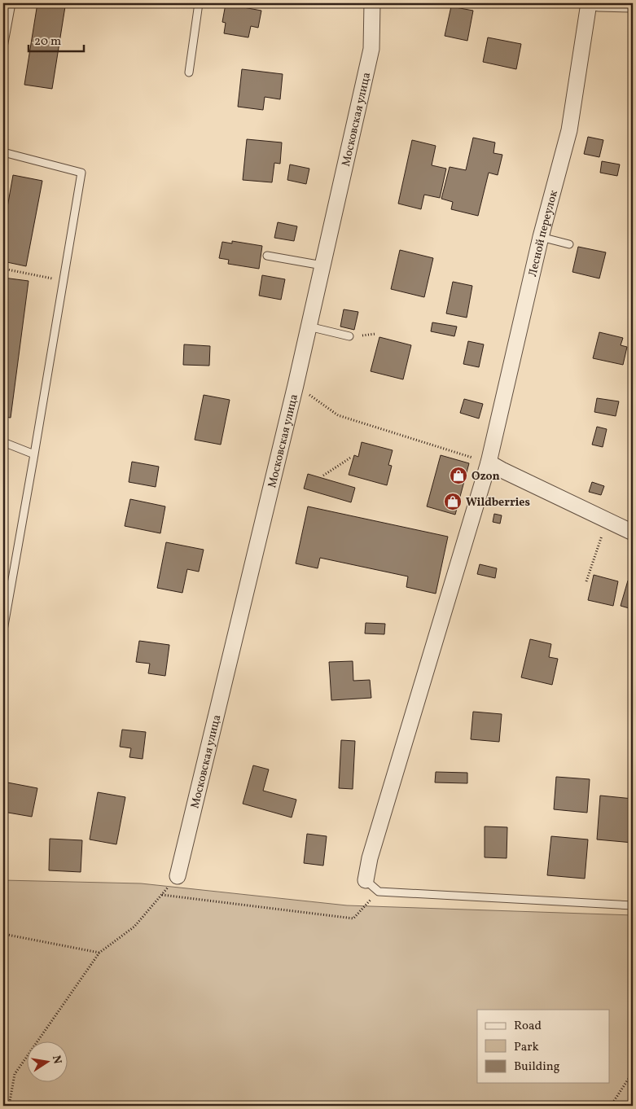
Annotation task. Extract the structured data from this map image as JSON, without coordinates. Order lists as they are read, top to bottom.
{
  "streets": {
    "street": ["Московская улица", "Лесной переулок"]
  },
  "places": {
    "shop": ["Ozon", "Wildberries"]
  },
  "legend": ["Road", "Park", "Building"],
  "scale_bar": "20 m",
  "north": "right"
}
